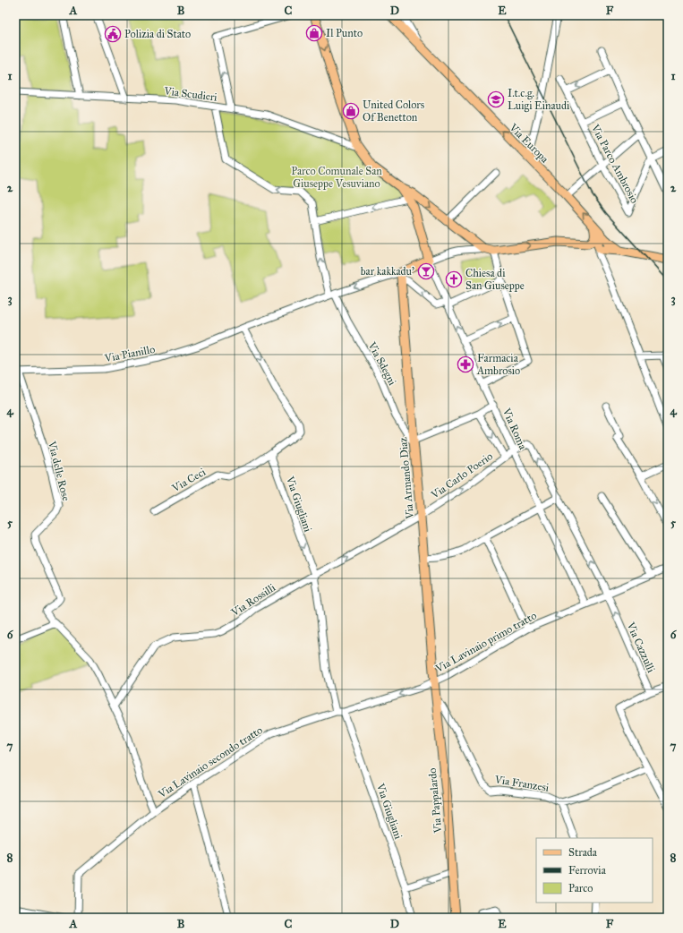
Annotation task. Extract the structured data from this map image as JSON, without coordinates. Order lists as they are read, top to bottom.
{
  "streets": {
    "main road": ["Via Europa", "Via Armando Diaz", "Via Pappalardo"],
    "street": [
      "Via Scudieri",
      "Via Parco Ambrosio",
      "Via Pianillo",
      "Via Sdegni",
      "Via Roma",
      "Via delle Rose",
      "Via Carlo Poerio",
      "Via Ceci",
      "Via Giugliani",
      "Via Rossilli",
      "Via Lavinaio primo tratto",
      "Via Cazzulli",
      "Via Lavinaio secondo tratto",
      "Via Franzesi"
    ]
  },
  "crossings": [
    ["Via Scudieri", "Via Sdegni"],
    ["Via Pianillo", "Via Sdegni"],
    ["Via Pianillo", "Via delle Rose"],
    ["Via Pianillo", "Via Armando Diaz"],
    ["Via Sdegni", "Via Armando Diaz"],
    ["Via Roma", "Via Carlo Poerio"],
    ["Via Roma", "Via Lavinaio primo tratto"],
    ["Via delle Rose", "Via Rossilli"],
    ["Via delle Rose", "Via Lavinaio secondo tratto"],
    ["Via Carlo Poerio", "Via Armando Diaz"],
    ["Via Carlo Poerio", "Via Rossilli"],
    ["Via Carlo Poerio", "Via Cazzulli"],
    ["Via Armando Diaz", "Via Rossilli"],
    ["Via Armando Diaz", "Via Lavinaio primo tratto"],
    ["Via Armando Diaz", "Via Lavinaio secondo tratto"],
    ["Via Armando Diaz", "Via Pappalardo"],
    ["Via Ceci", "Via Giugliani"],
    ["Via Giugliani", "Via Rossilli"],
    ["Via Giugliani", "Via Lavinaio secondo tratto"],
    ["Via Lavinaio primo tratto", "Via Cazzulli"],
    ["Via Lavinaio primo tratto", "Via Lavinaio secondo tratto"],
    ["Via Lavinaio primo tratto", "Via Pappalardo"],
    ["Via Lavinaio secondo tratto", "Via Pappalardo"],
    ["Via Franzesi", "Via Pappalardo"]
  ],
  "one_way": ["Via Europa", "Via Sdegni"],
  "parks": ["Parco Comunale San Giuseppe Vesuviano"],
  "places": {
    "shop": ["Il Punto", "United Colors Of Benetton"],
    "public building": ["Polizia di Stato"],
    "school or university": ["I.t.c.g. Luigi Einaudi"],
    "bar": ["bar kakkadu'"],
    "church": ["Chiesa di San Giuseppe"],
    "pharmacy": ["Farmacia Ambrosio"]
  },
  "legend": ["Strada", "Ferrovia", "Parco"],
  "grid": {
    "columns": [
      "A",
      "B",
      "C",
      "D",
      "E",
      "F"
    ],
    "rows": [
      "1",
      "2",
      "3",
      "4",
      "5",
      "6",
      "7",
      "8"
    ]
  }
}
